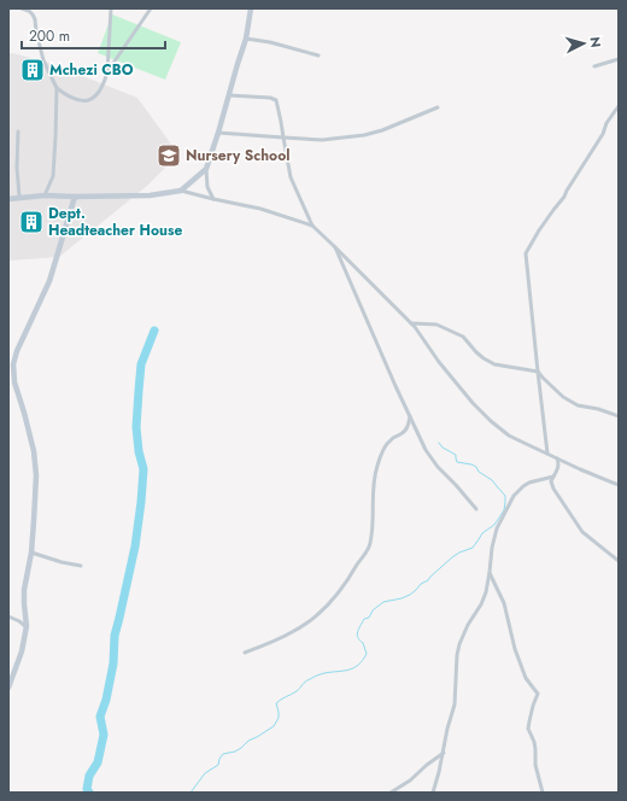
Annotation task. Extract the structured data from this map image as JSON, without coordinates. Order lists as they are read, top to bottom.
{
  "places": {
    "building": ["Mchezi CBO", "Dept. Headteacher House"],
    "school or university": ["Nursery School"]
  },
  "scale_bar": "200 m",
  "north": "right"
}
